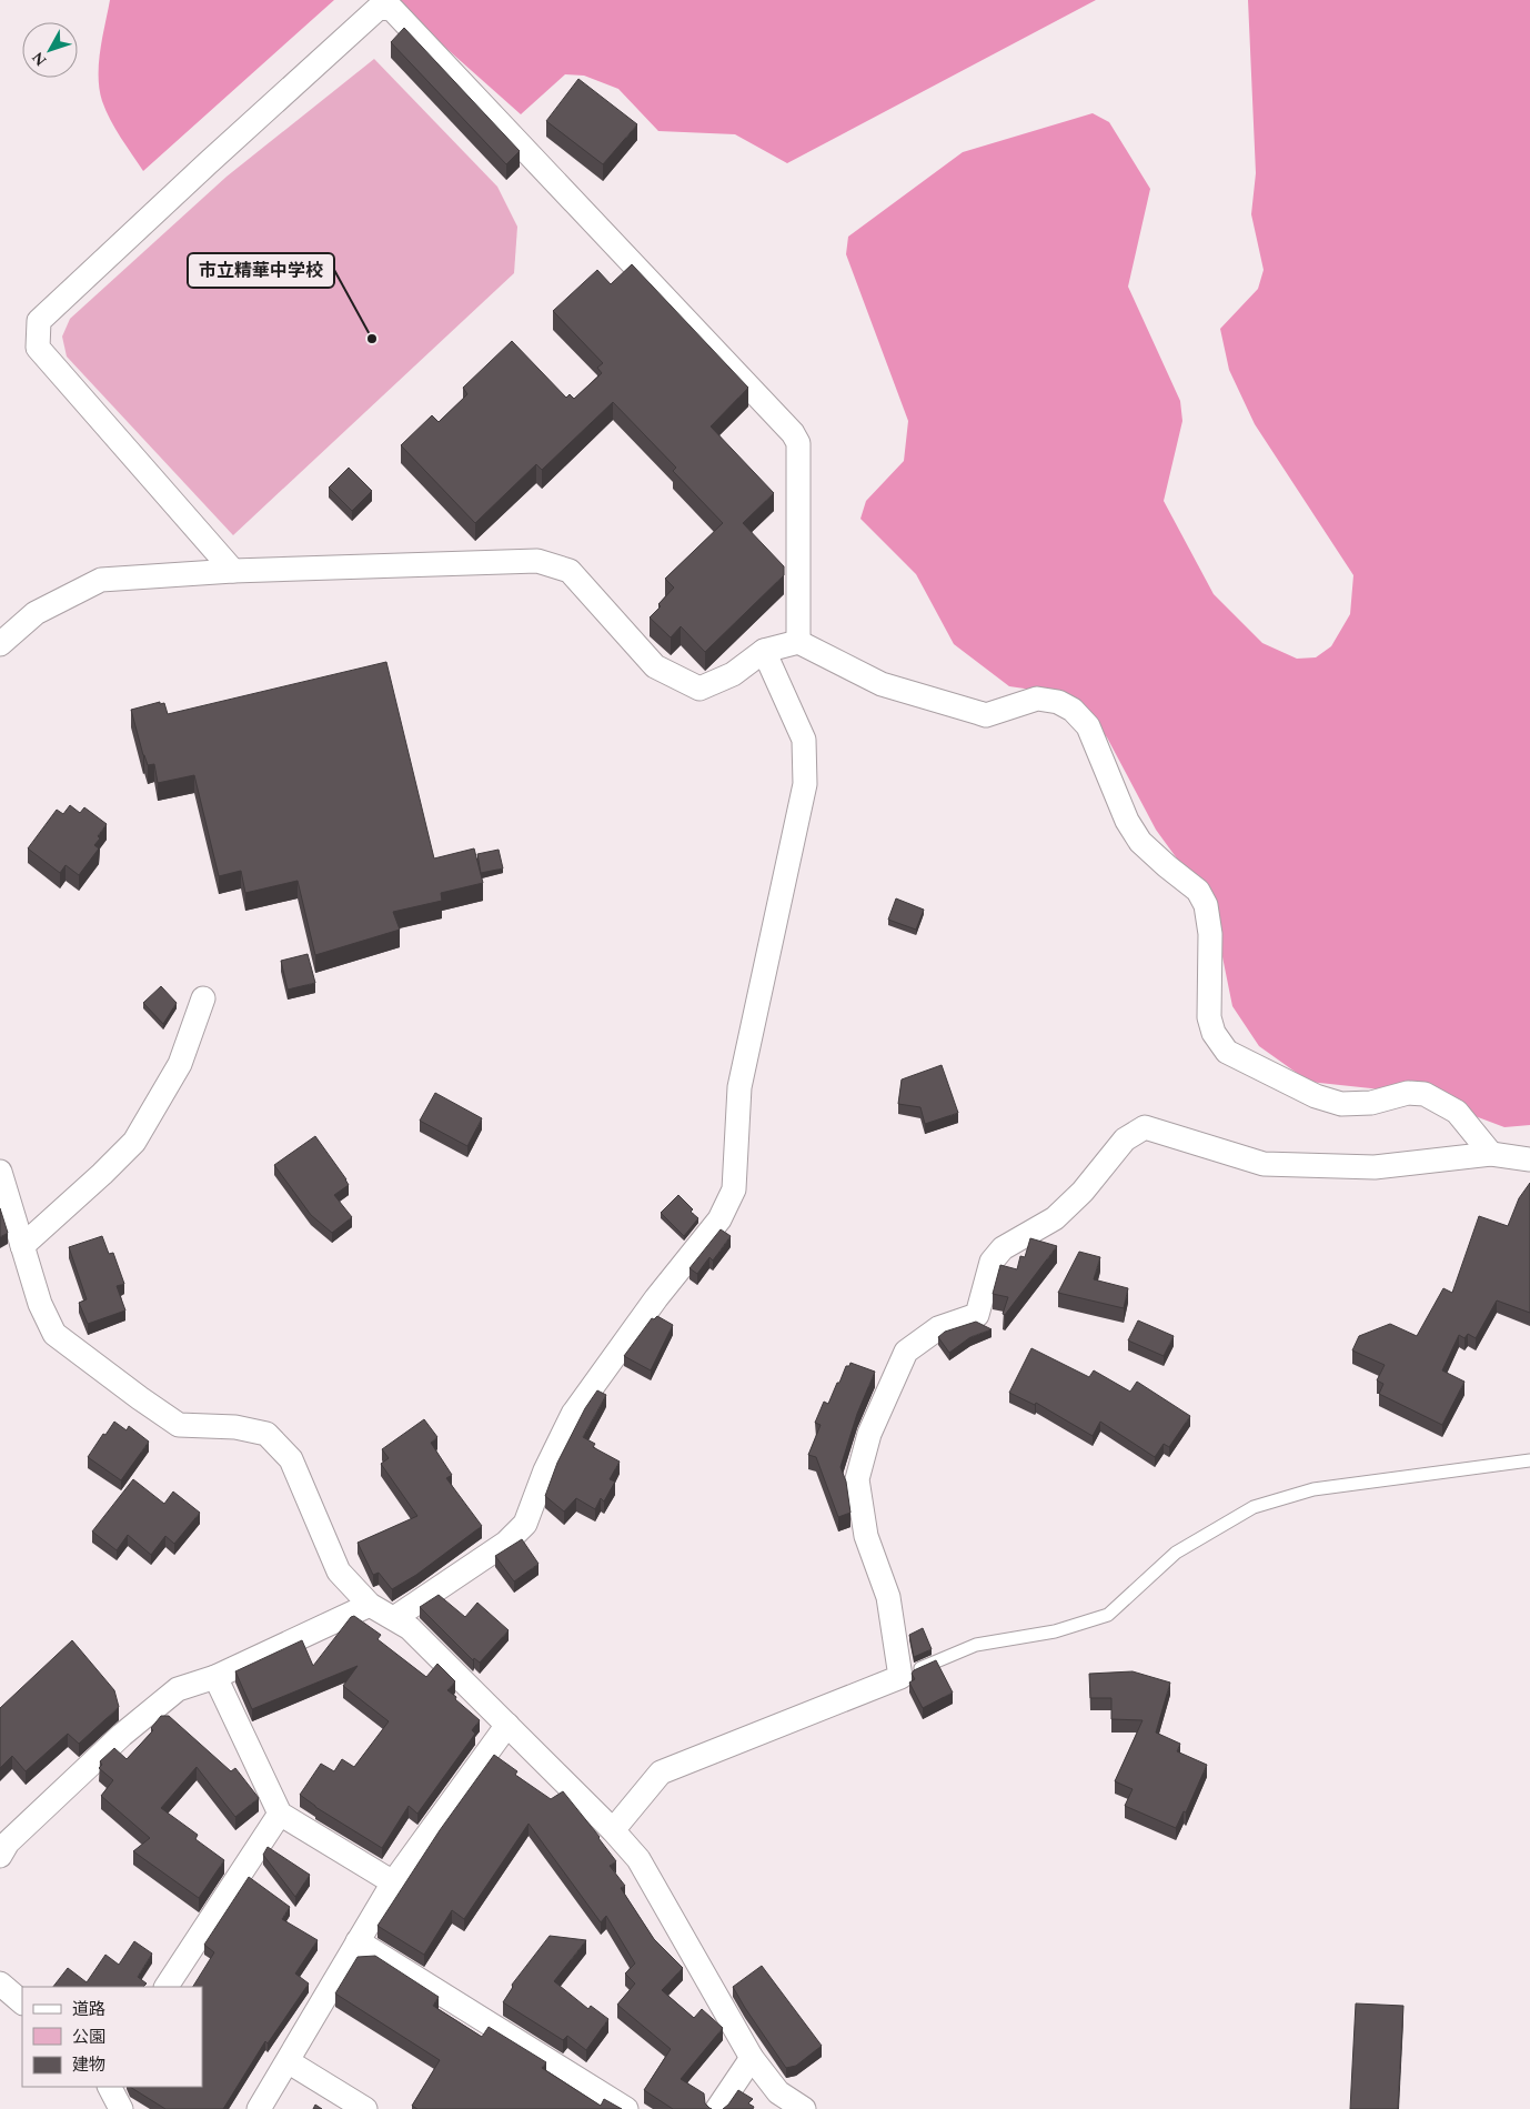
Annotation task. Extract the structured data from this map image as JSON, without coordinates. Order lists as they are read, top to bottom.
{
  "places": ["市立精華中学校"],
  "legend": ["道路", "公園", "建物"],
  "north": "bottom left"
}
